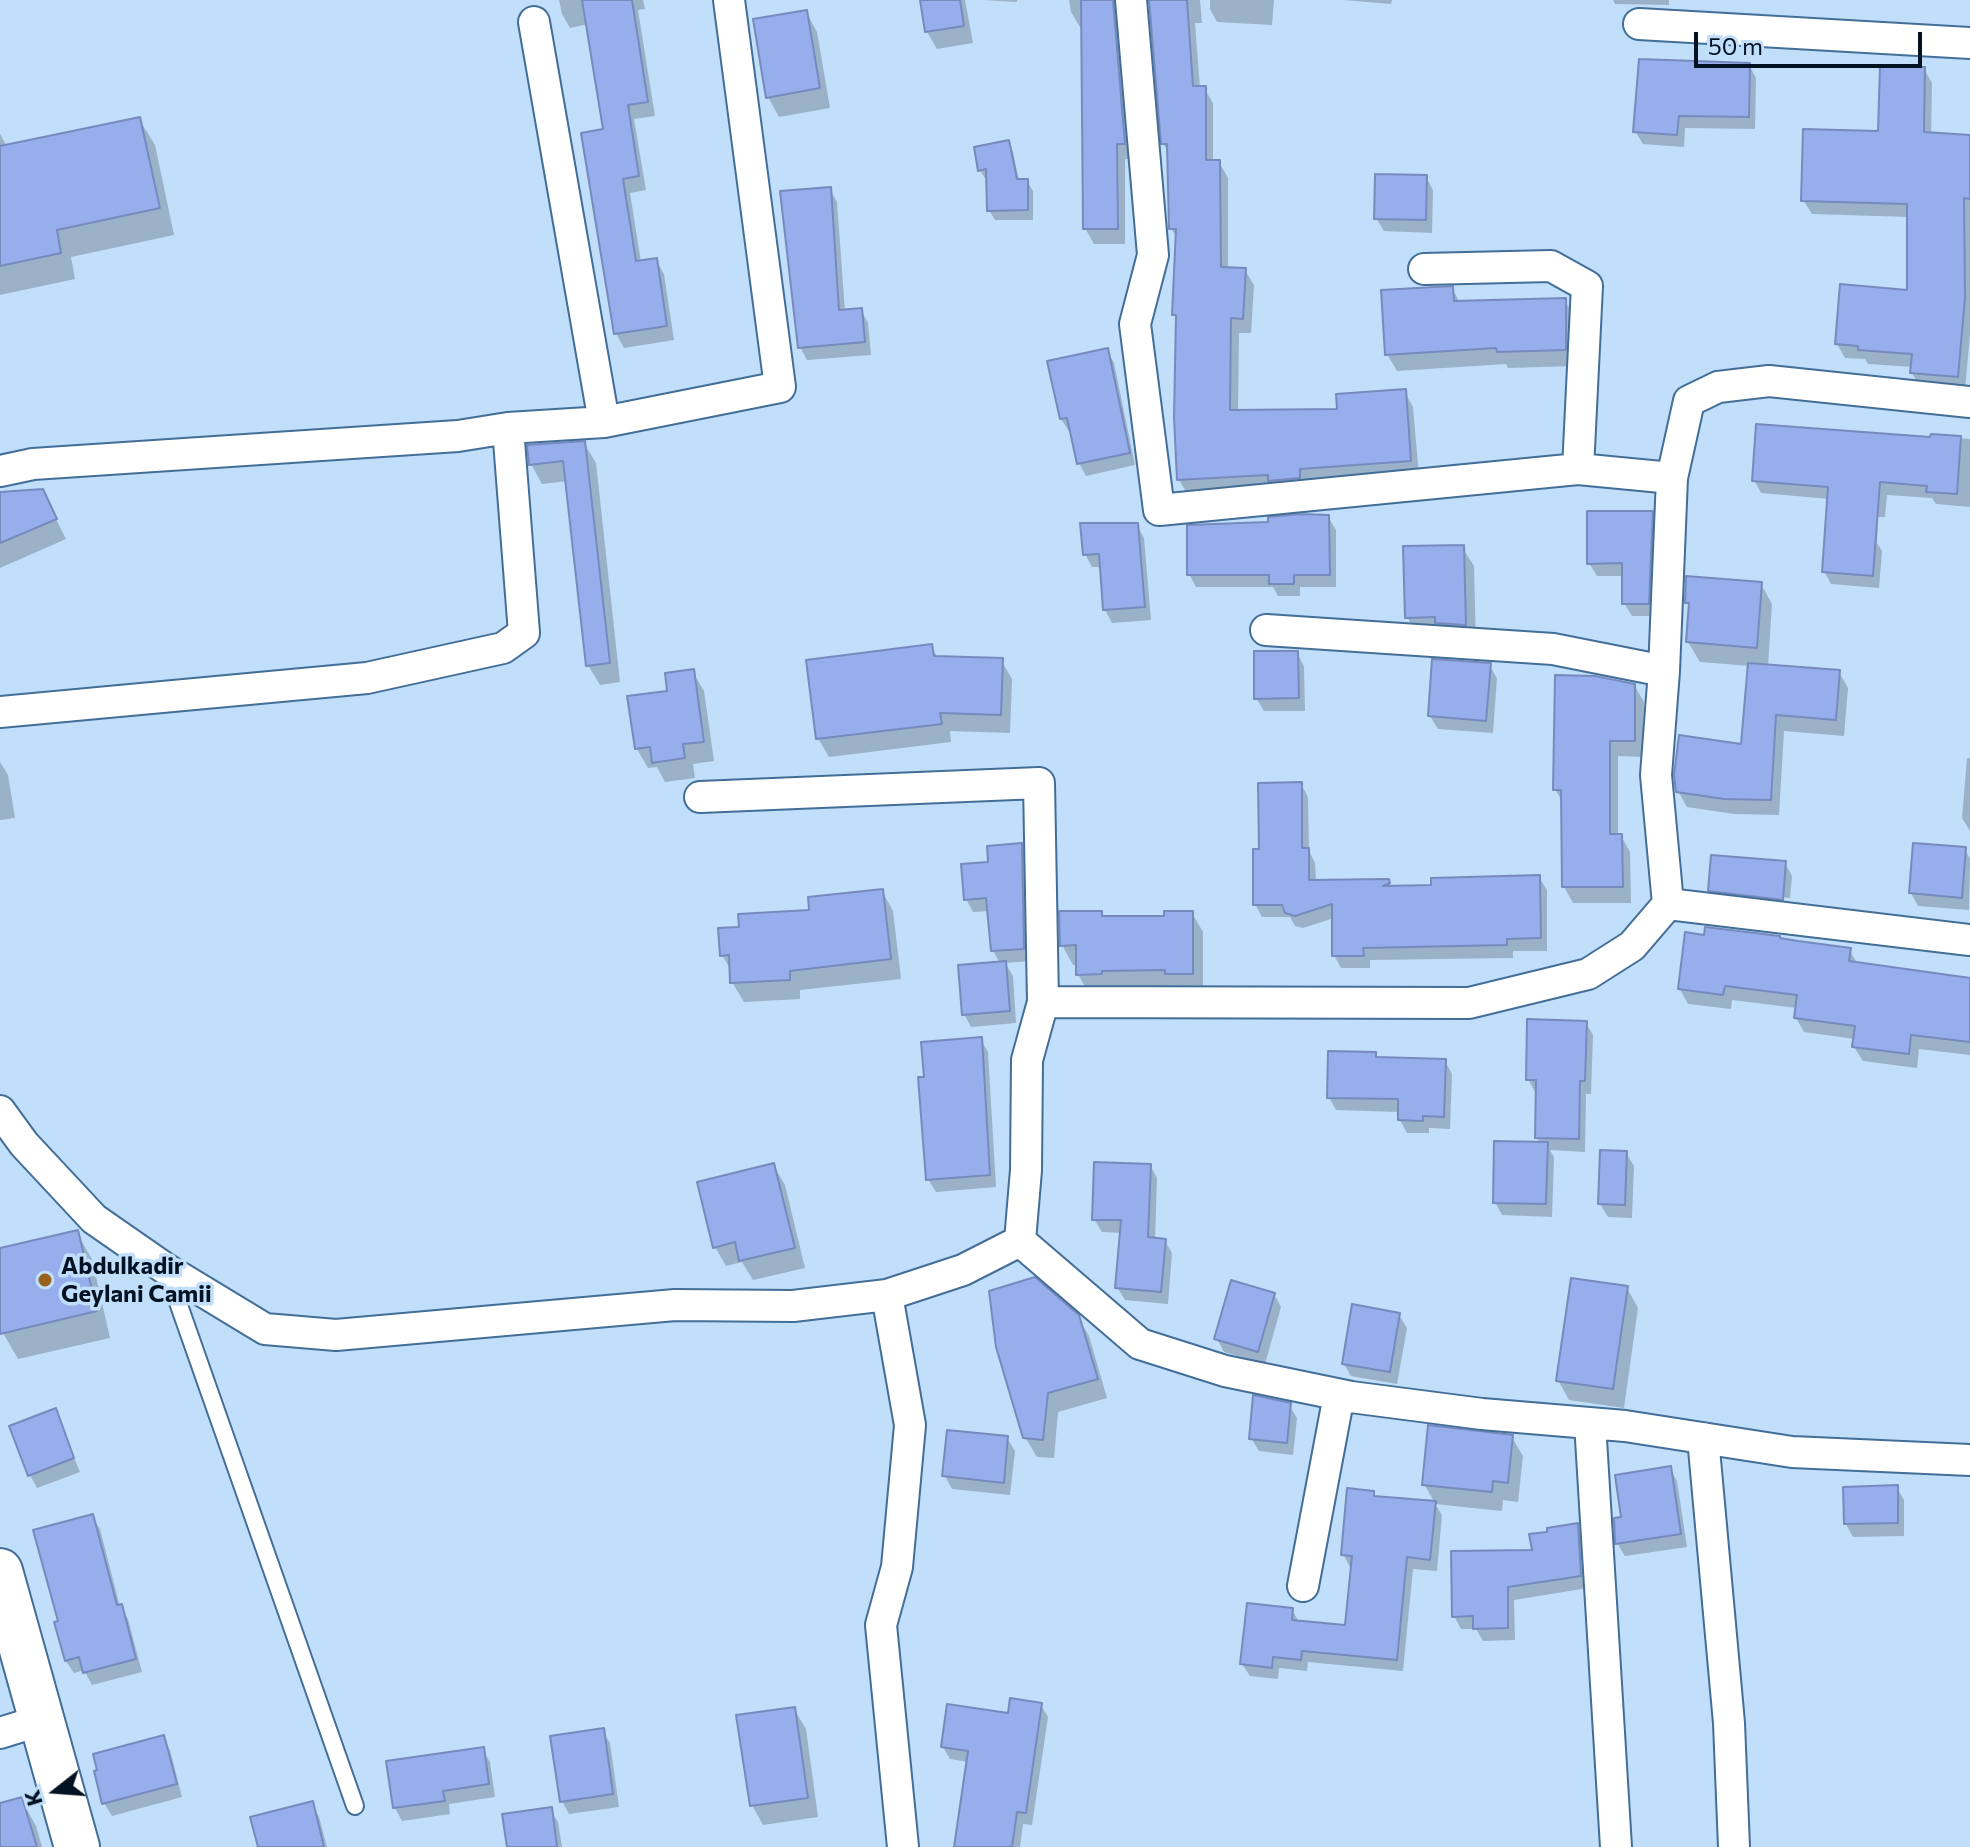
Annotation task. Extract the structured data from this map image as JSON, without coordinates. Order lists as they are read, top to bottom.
{
  "places": ["Abdulkadir Geylani Camii"],
  "scale_bar": "50 m",
  "north": "left"
}
